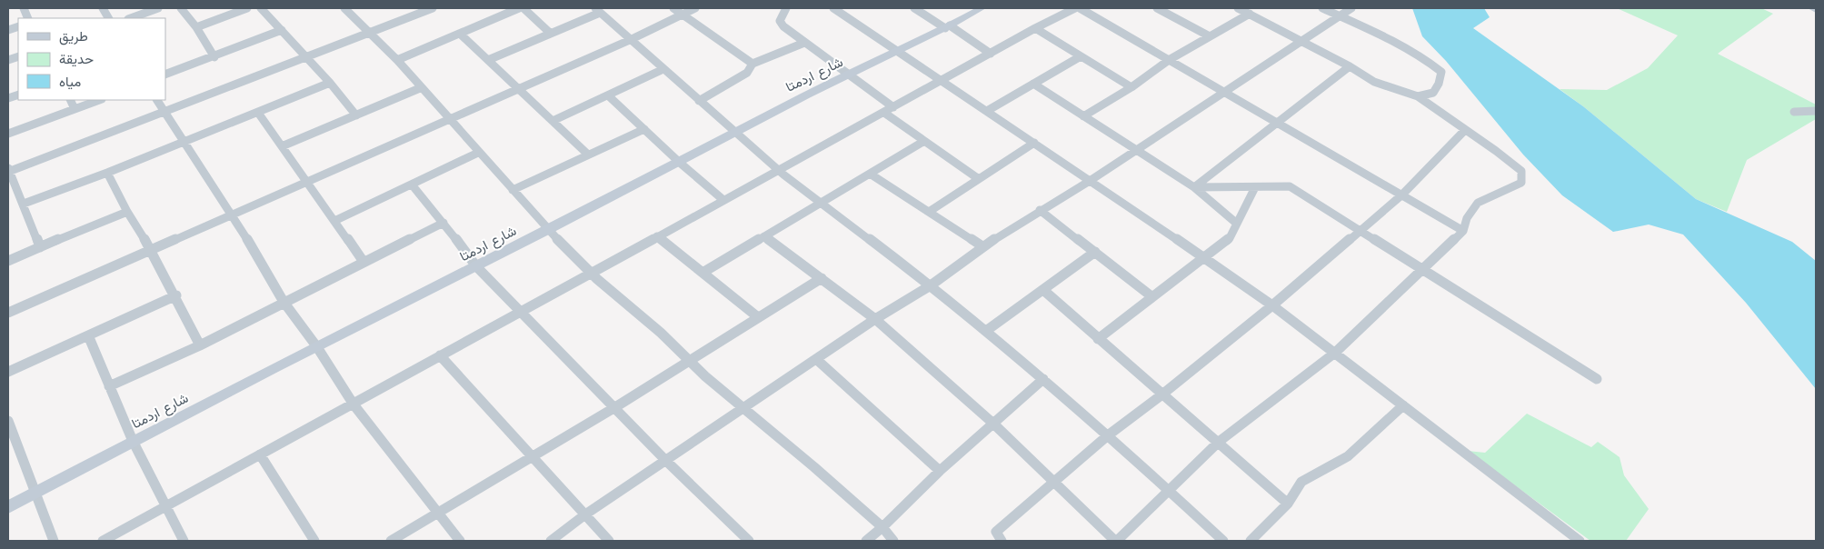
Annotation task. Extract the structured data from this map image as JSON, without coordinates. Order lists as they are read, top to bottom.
{
  "streets": {
    "main road": ["شارع اردمتا"]
  },
  "legend": ["طريق", "حديقة", "مياه"]
}
